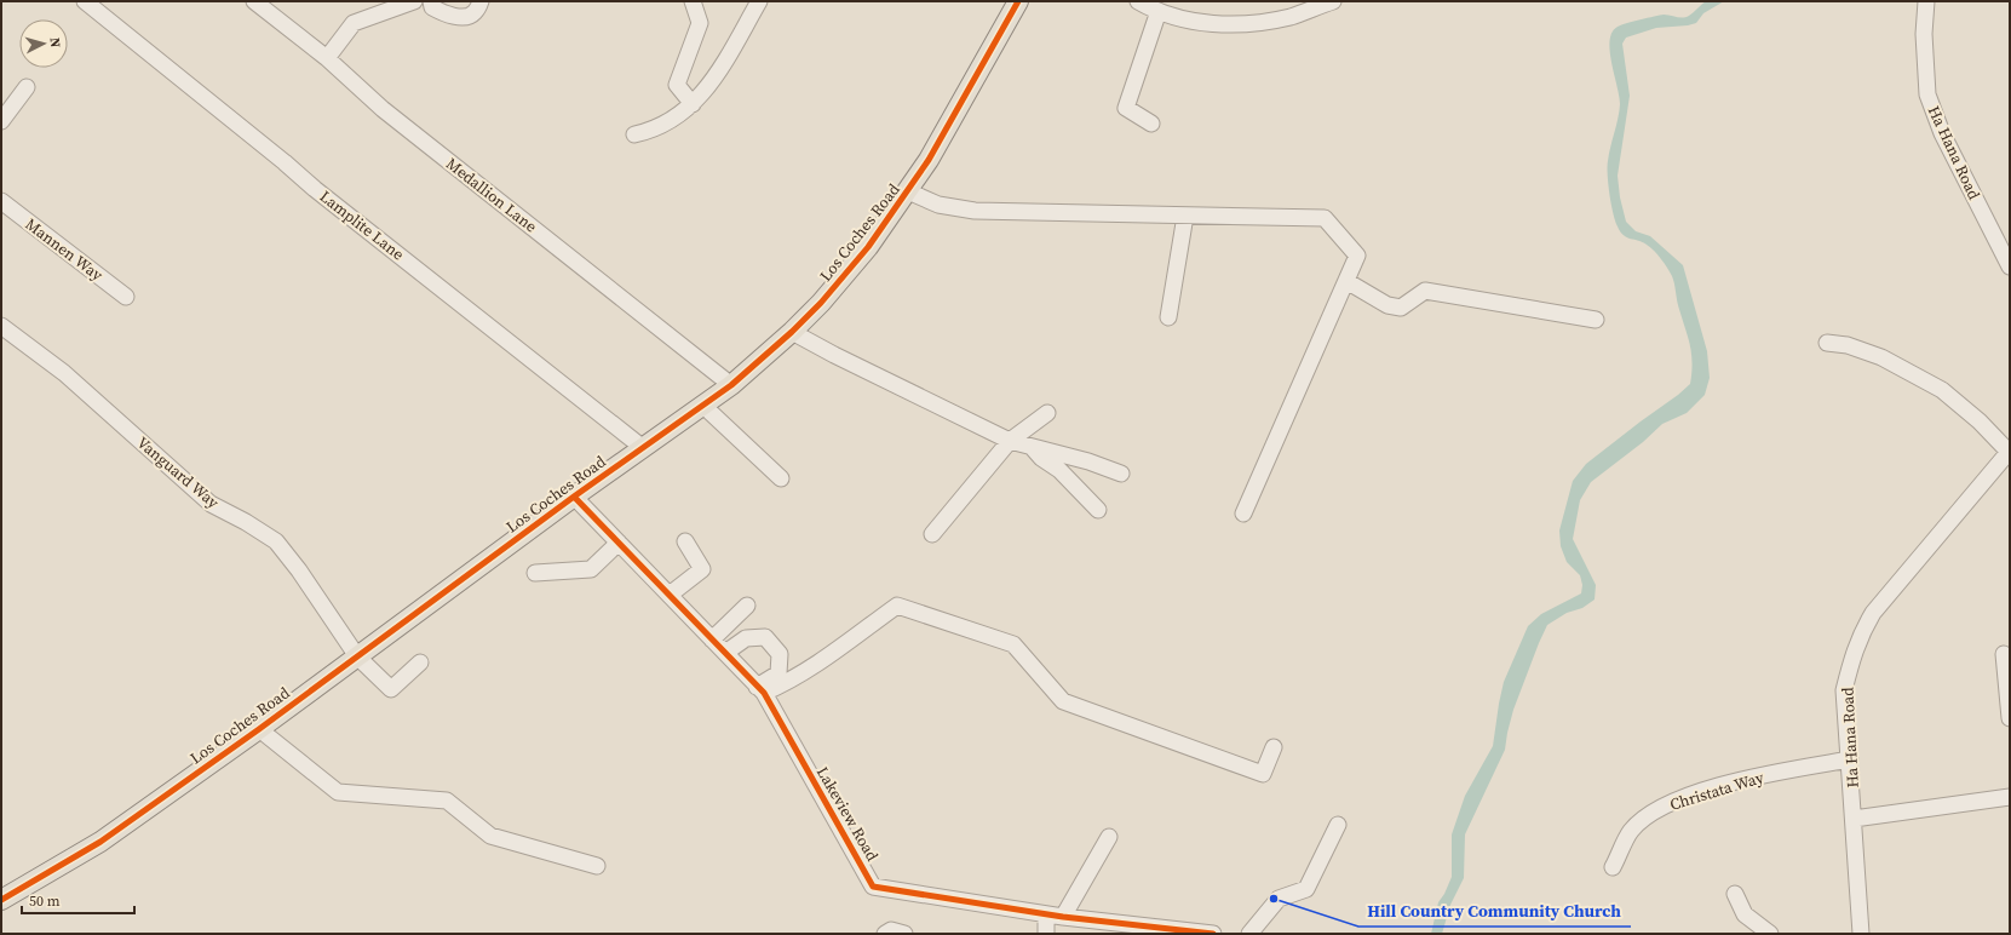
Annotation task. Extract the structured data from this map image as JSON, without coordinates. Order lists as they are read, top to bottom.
{
  "streets": {
    "main road": ["Los Coches Road"],
    "street": [
      "Ha Hana Road",
      "Medallion Lane",
      "Lamplite Lane",
      "Mannen Way",
      "Vanguard Way",
      "Christata Way",
      "Lakeview Road"
    ]
  },
  "crossings": [
    ["Ha Hana Road", "Christata Way"],
    ["Medallion Lane", "Los Coches Road"],
    ["Lamplite Lane", "Los Coches Road"],
    ["Los Coches Road", "Vanguard Way"],
    ["Los Coches Road", "Lakeview Road"]
  ],
  "places": ["Hill Country Community Church"],
  "scale_bar": "50 m",
  "north": "right"
}
